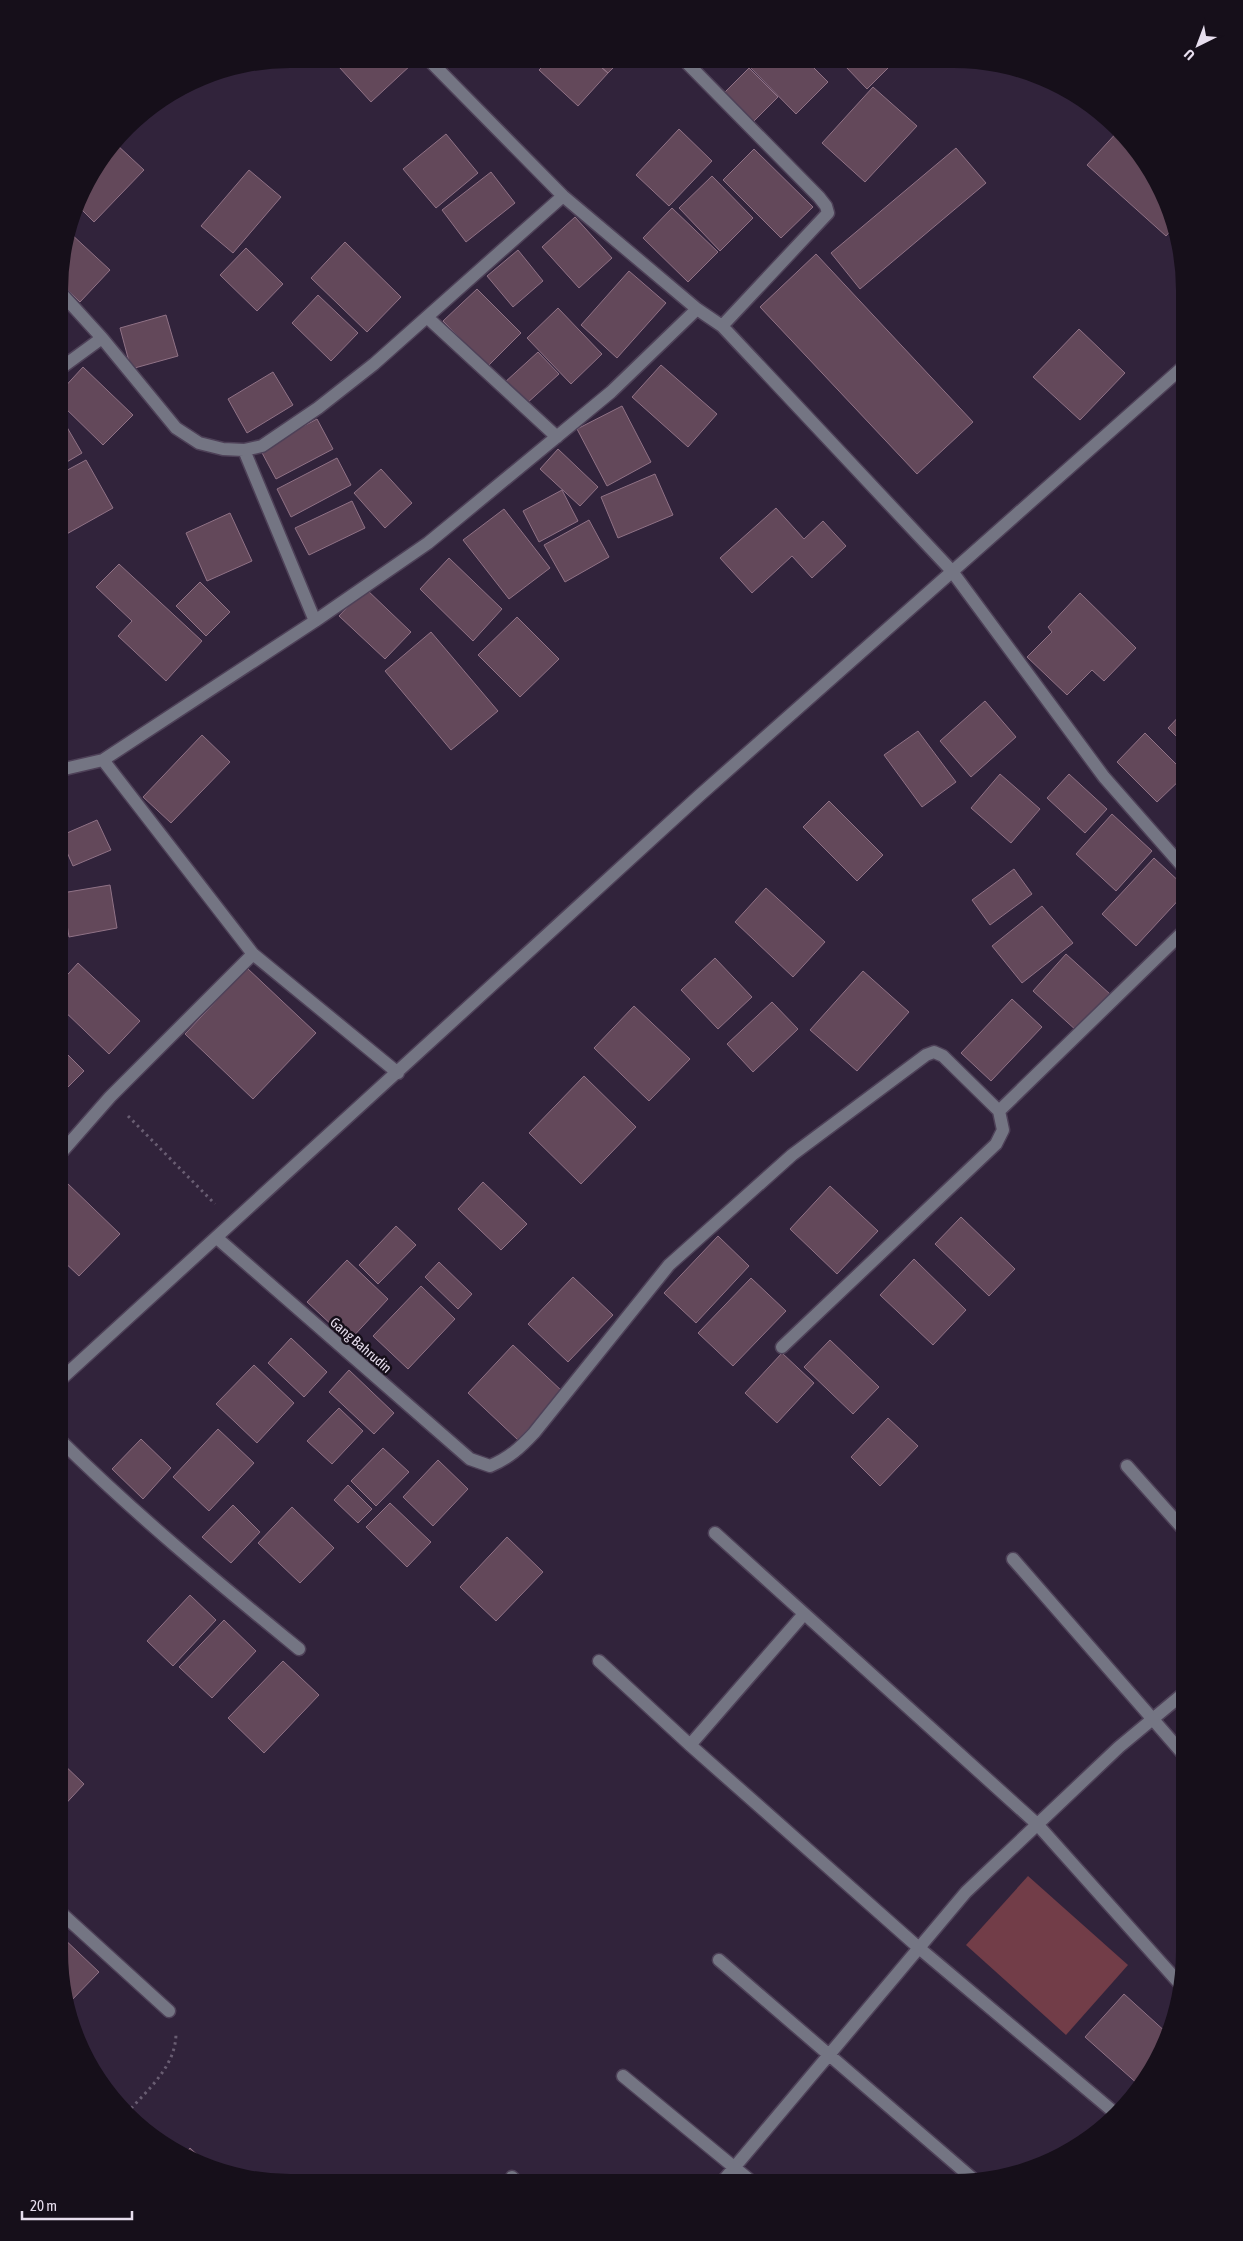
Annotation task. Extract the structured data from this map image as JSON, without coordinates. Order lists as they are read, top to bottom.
{
  "streets": {
    "street": ["Gang Bahrudin"]
  },
  "scale_bar": "20 m",
  "north": "bottom left"
}
